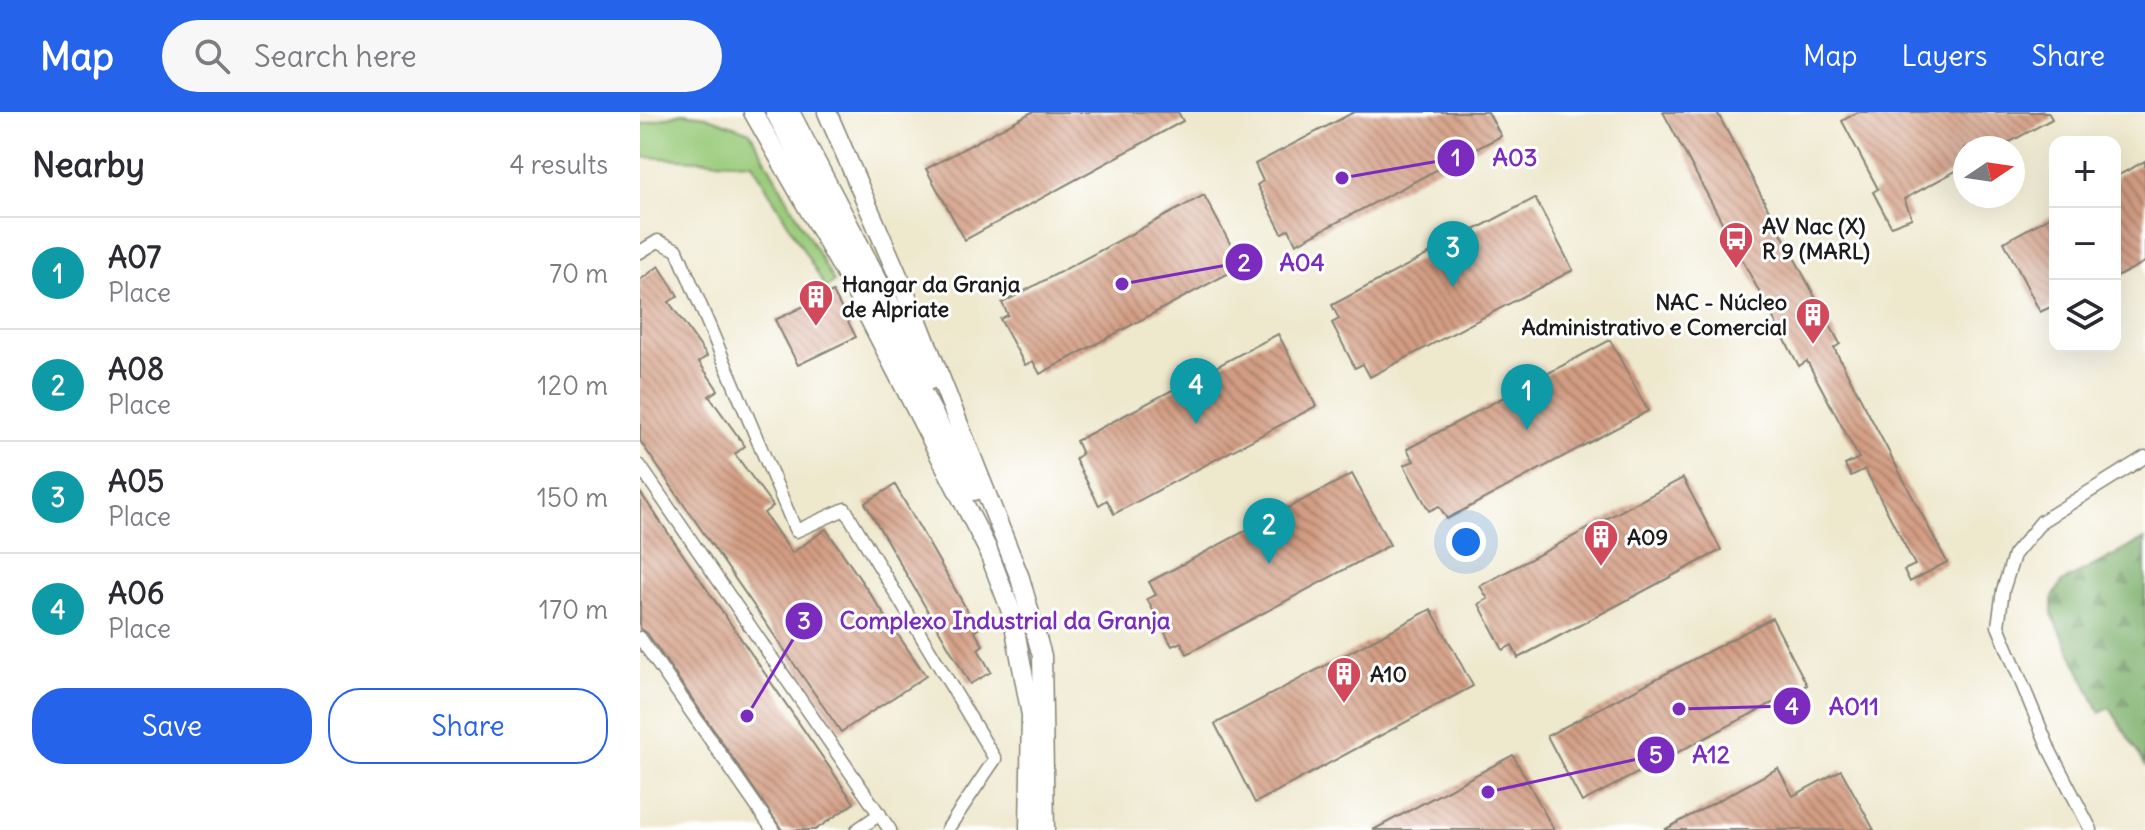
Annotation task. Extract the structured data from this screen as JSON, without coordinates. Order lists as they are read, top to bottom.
{
  "places": {
    "other": [
      "A03",
      "A04",
      "A011",
      "Complexo Industrial da Granja",
      "A12"
    ],
    "bus stop": ["AV Nac (X) R 9 (MARL)"],
    "building": [
      "Hangar da Granja de Alpriate",
      "NAC - Núcleo Administrativo e Comercial",
      "A09",
      "A10"
    ]
  },
  "north": "right",
  "page": {
    "header": "Map",
    "search": "Search here",
    "nav": ["Map", "Layers", "Share"],
    "heading": ["Nearby", "4 results"],
    "map_buttons": ["+", "−"],
    "list": [
      {
        "mark": "1",
        "name": "A07",
        "note": "Place",
        "value": "70 m"
      },
      {
        "mark": "2",
        "name": "A08",
        "note": "Place",
        "value": "120 m"
      },
      {
        "mark": "3",
        "name": "A05",
        "note": "Place",
        "value": "150 m"
      },
      {
        "mark": "4",
        "name": "A06",
        "note": "Place",
        "value": "170 m"
      }
    ],
    "pins": [
      "3",
      "4",
      "1",
      "2"
    ],
    "buttons": ["Save", "Share"]
  }
}
